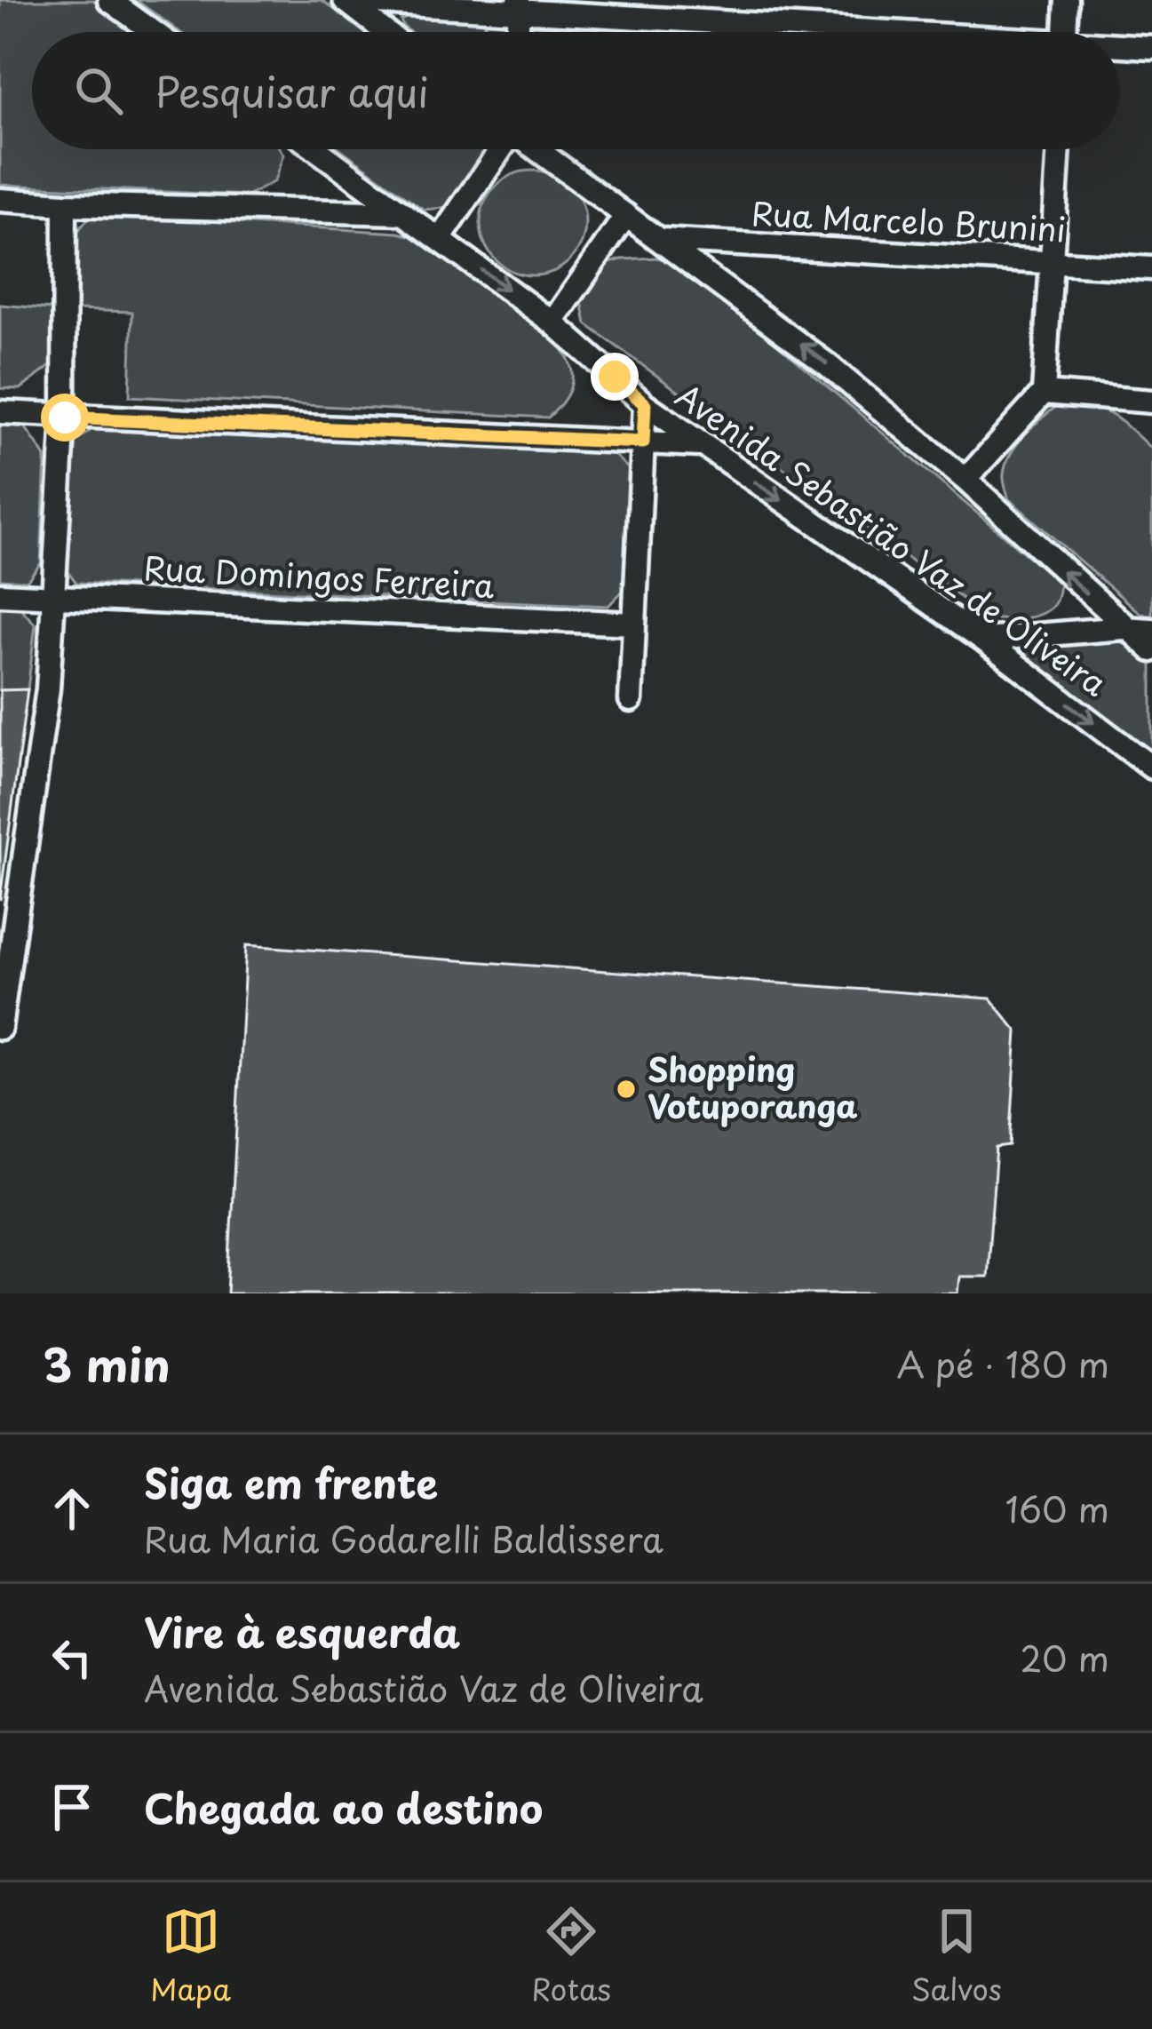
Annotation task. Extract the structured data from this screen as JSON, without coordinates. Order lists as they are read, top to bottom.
{
  "streets": {
    "street": ["Rua Marcelo Brunini", "Avenida Sebastião Vaz de Oliveira", "Rua Domingos Ferreira"]
  },
  "crossings": [
    ["Rua Marcelo Brunini", "Avenida Sebastião Vaz de Oliveira"]
  ],
  "places": ["Shopping Votuporanga"],
  "page": {
    "search": "Pesquisar aqui",
    "heading": ["3 min", "A pé · 180 m"],
    "list": [
      ["Siga em frente", "Rua Maria Godarelli Baldissera", "160 m"],
      ["Vire à esquerda", "Avenida Sebastião Vaz de Oliveira", "20 m"],
      "Chegada ao destino"
    ],
    "nav": ["Mapa", "Rotas", "Salvos"]
  }
}
